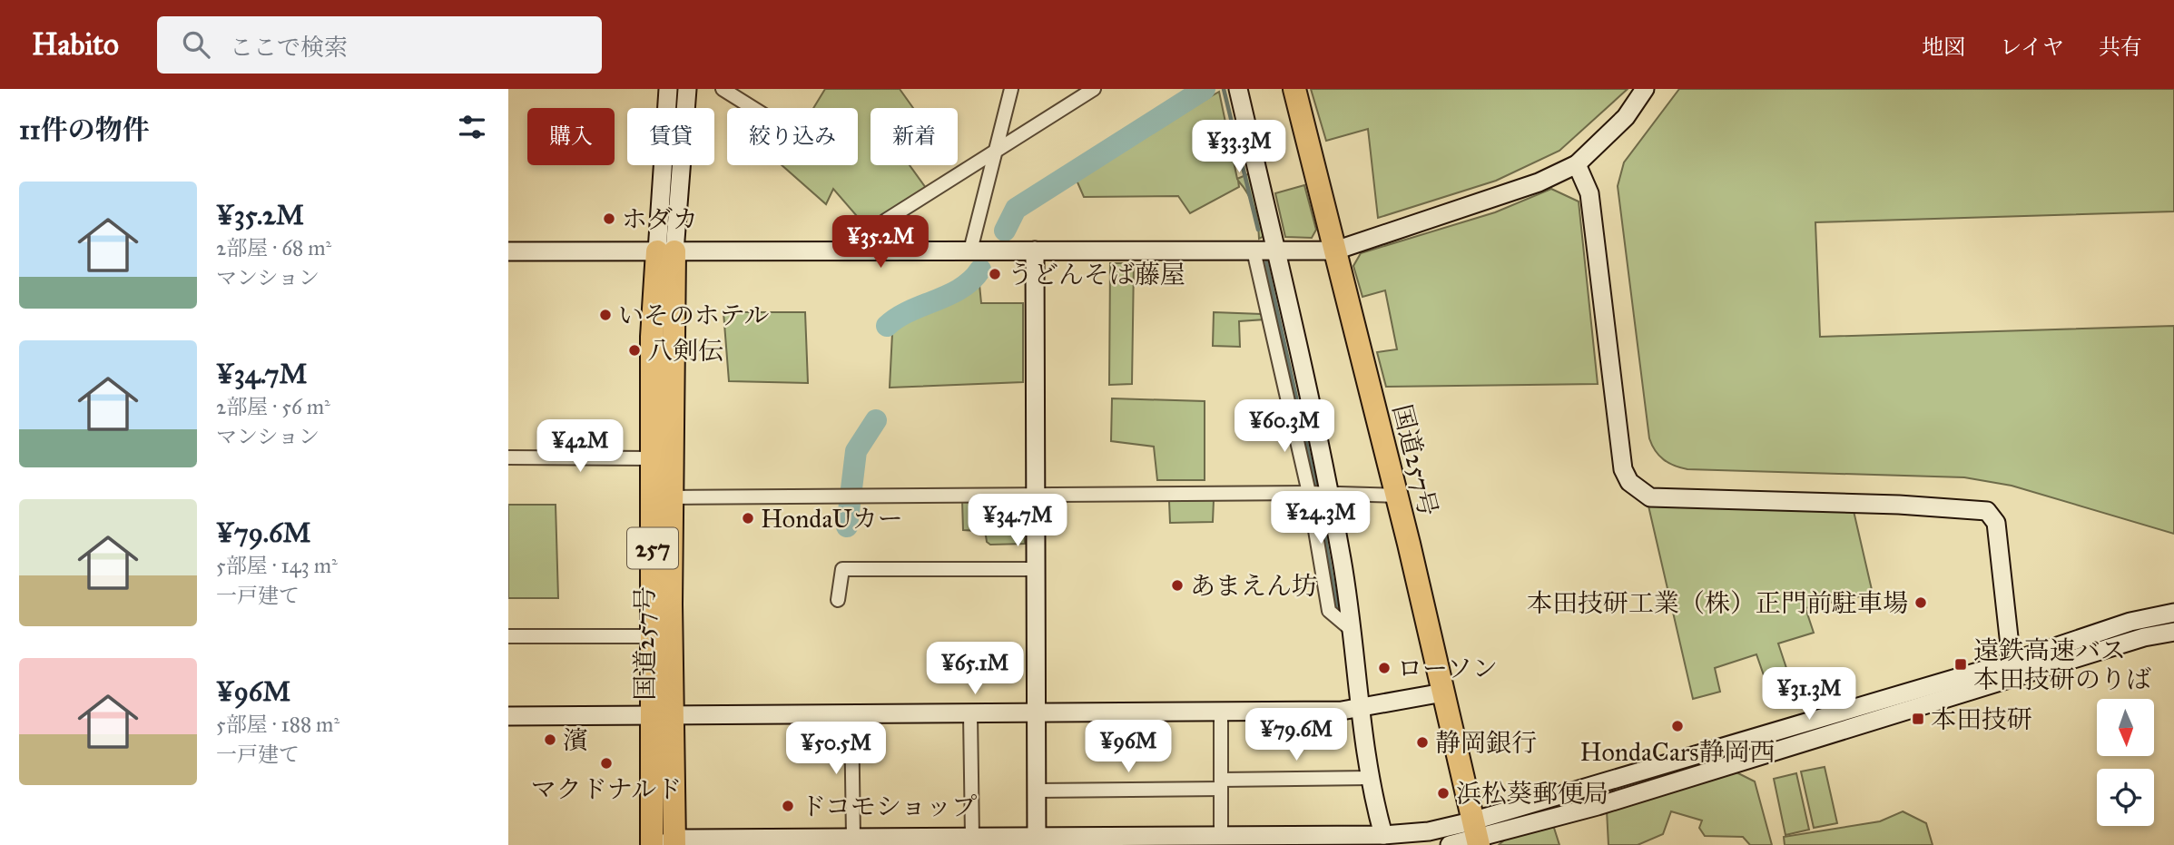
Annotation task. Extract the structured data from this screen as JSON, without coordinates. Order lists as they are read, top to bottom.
{
  "streets": {
    "highway": ["国道257号", "257"]
  },
  "places": {
    "other": [
      "ホダカ",
      "うどんそば藤屋",
      "いそのホテル",
      "八剣伝",
      "HondaUカー",
      "あまえん坊",
      "本田技研工業（株）正門前駐車場",
      "ローソン",
      "HondaCars静岡西",
      "濱",
      "静岡銀行",
      "マクドナルド",
      "浜松葵郵便局",
      "ドコモショップ"
    ],
    "transit": ["遠鉄高速バス 本田技研のりば", "本田技研"]
  },
  "north": "bottom",
  "page": {
    "header": "Habito",
    "search": "ここで検索",
    "nav": ["地図", "レイヤ", "共有"],
    "heading": "11件の物件",
    "chip": [
      "購入",
      "賃貸",
      "絞り込み",
      "新着"
    ],
    "price": [
      "¥33.3M",
      "¥35.2M",
      "¥60.3M",
      "¥42M",
      "¥24.3M",
      "¥34.7M",
      "¥65.1M",
      "¥31.3M",
      "¥79.6M",
      "¥96M",
      "¥50.5M"
    ],
    "list": [
      {
        "name": "¥35.2M",
        "note": "2部屋 · 68 m² · マンション"
      },
      {
        "name": "¥34.7M",
        "note": "2部屋 · 56 m² · マンション"
      },
      {
        "name": "¥79.6M",
        "note": "5部屋 · 143 m² · 一戸建て"
      },
      {
        "name": "¥96M",
        "note": "5部屋 · 188 m² · 一戸建て"
      }
    ]
  }
}
